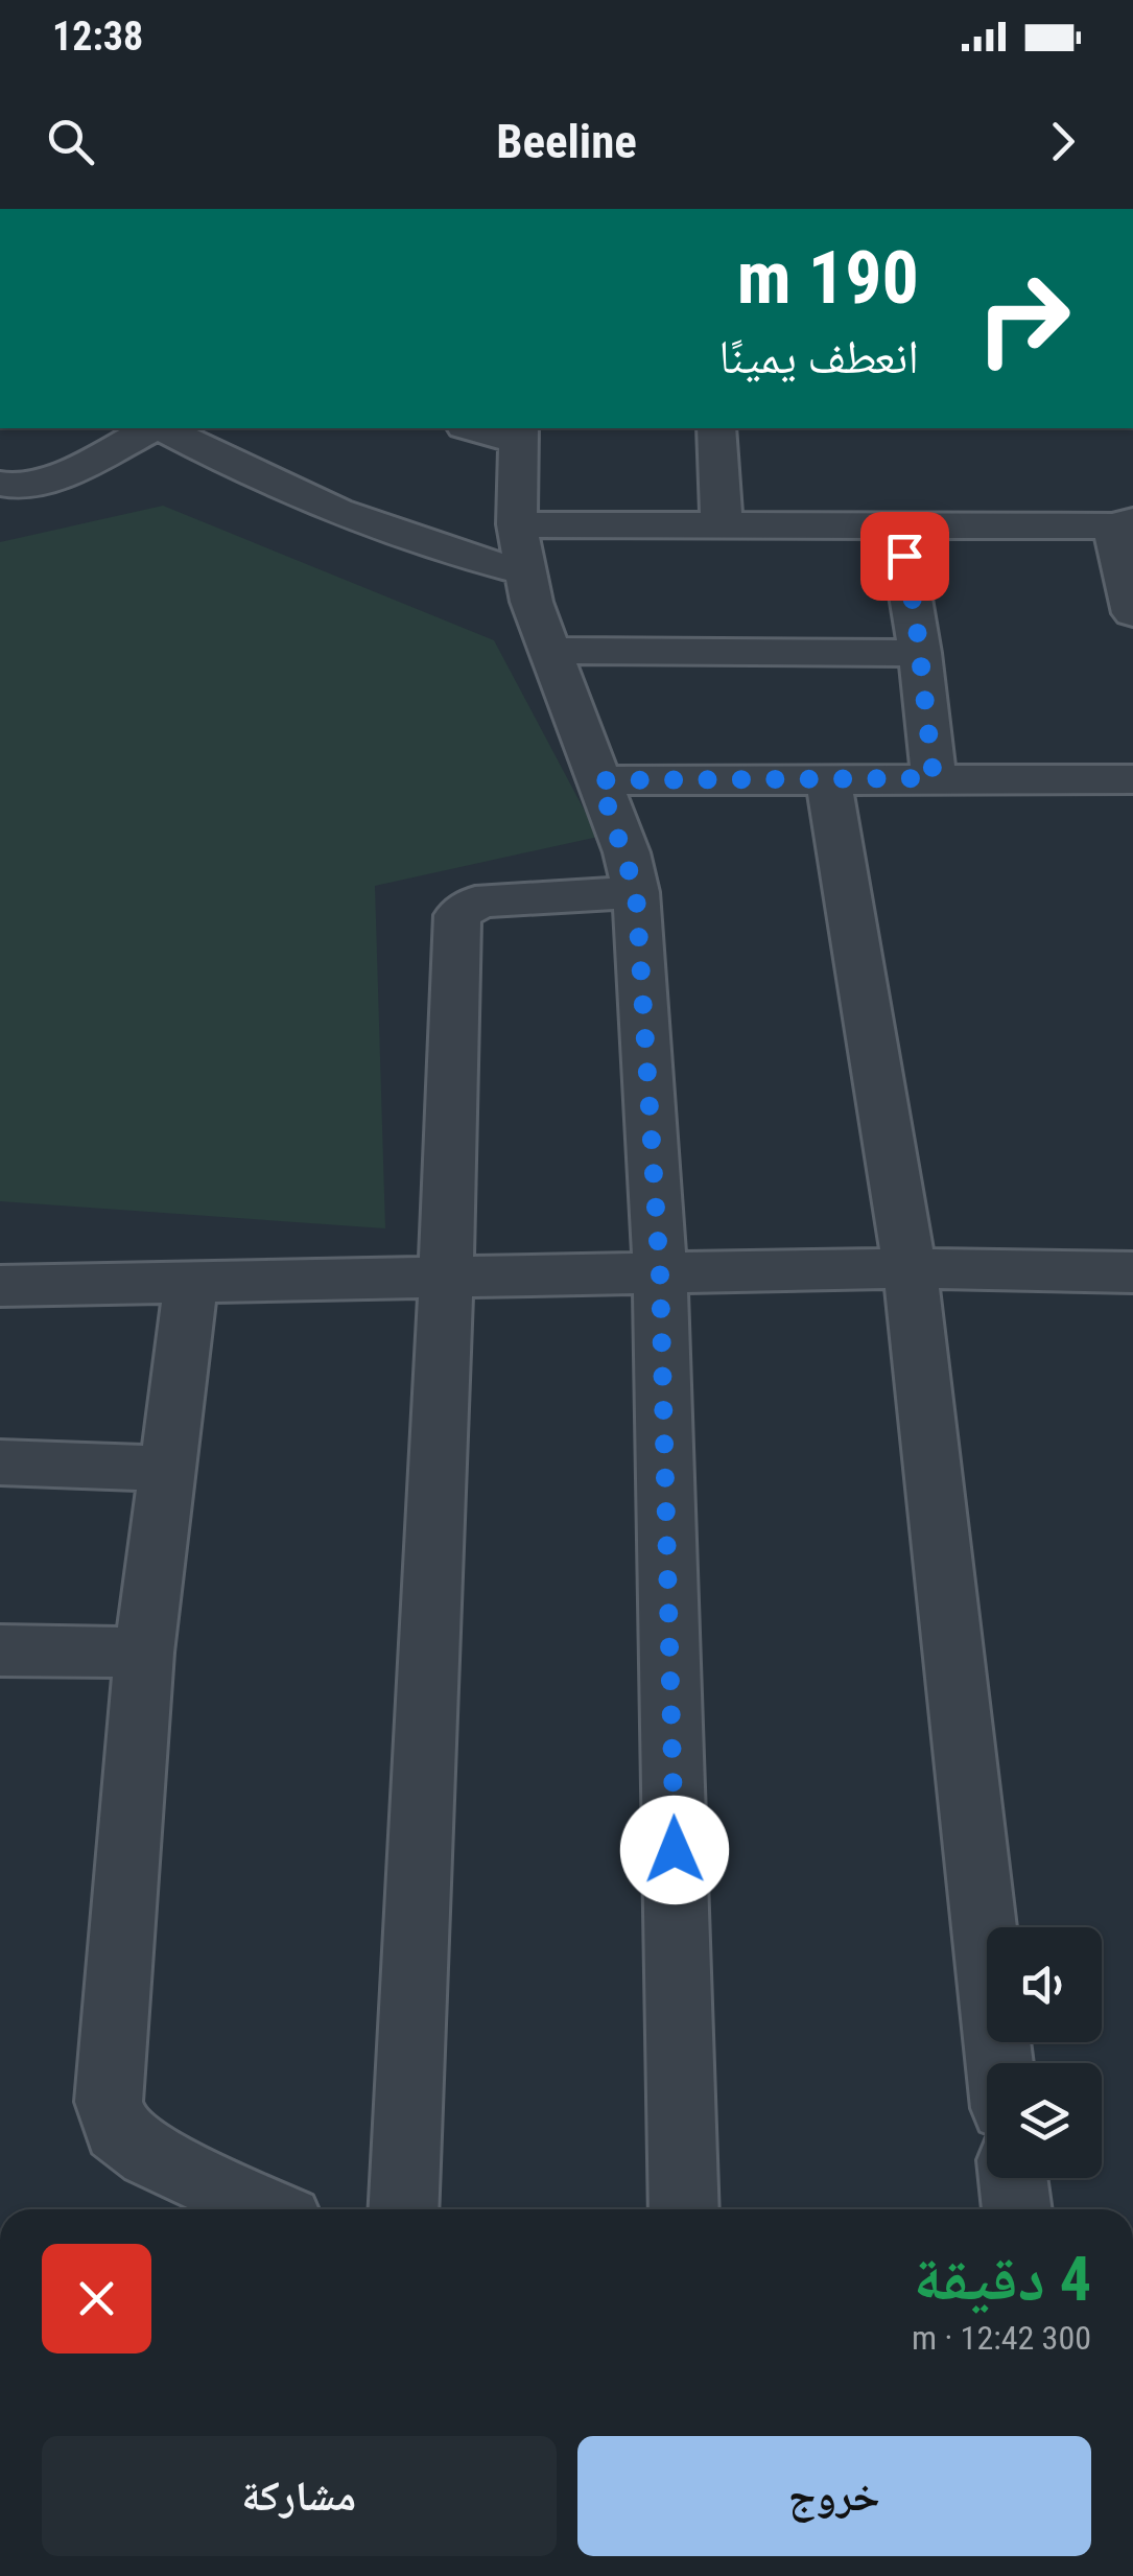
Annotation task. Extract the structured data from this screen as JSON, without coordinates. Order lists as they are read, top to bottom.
{
  "page": {
    "status": "12:38",
    "header": "Beeline",
    "turn": ["190 m", "انعطف يمينًا"],
    "heading": ["4 دقيقة", "300 m · 12:42"],
    "buttons": ["خروج", "مشاركة"]
  }
}
